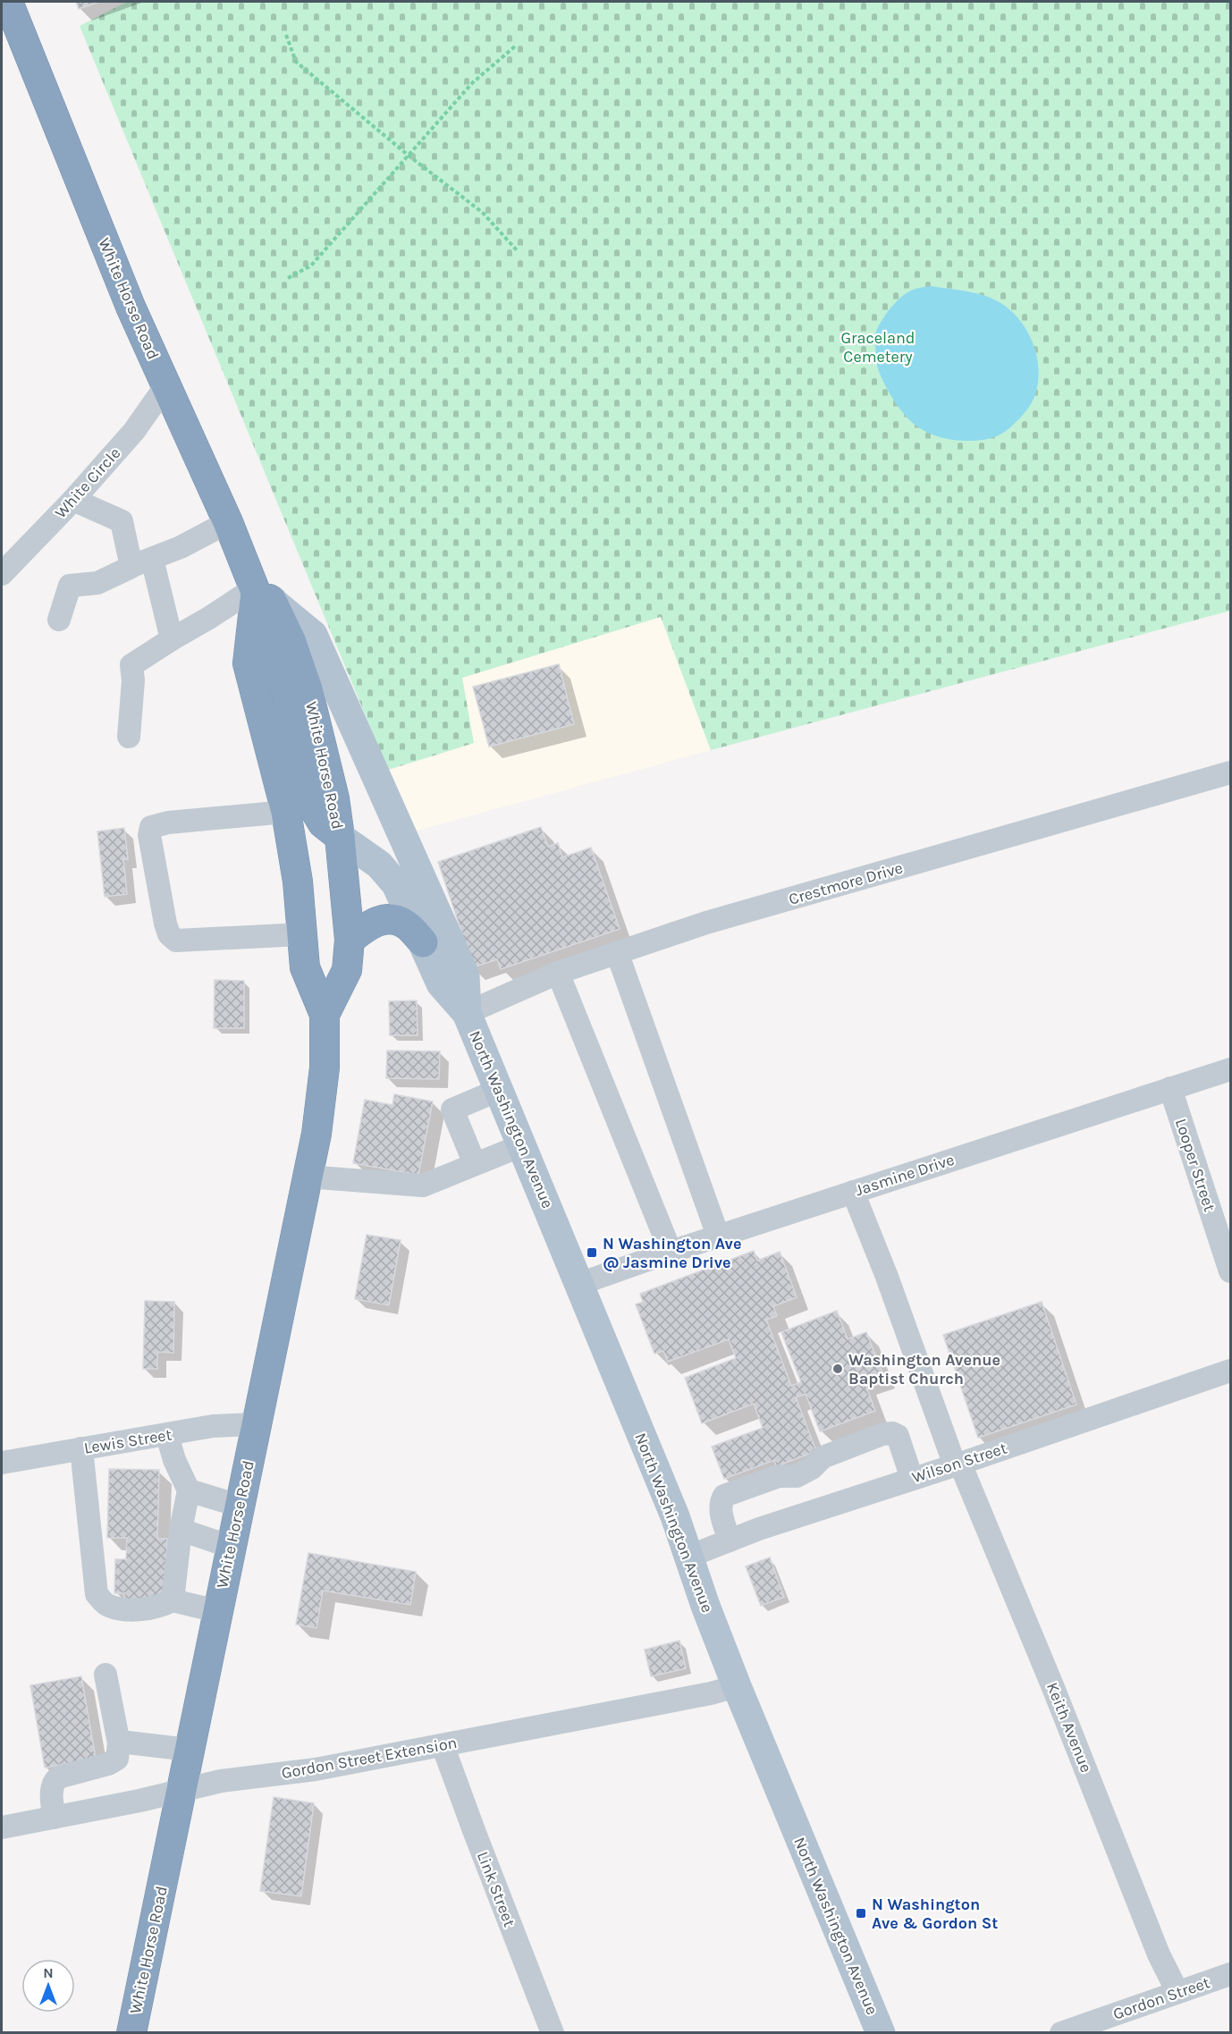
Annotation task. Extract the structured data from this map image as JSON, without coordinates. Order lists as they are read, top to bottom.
{
  "streets": {
    "highway": ["White Horse Road"],
    "main road": ["North Washington Avenue"],
    "street": [
      "White Circle",
      "Crestmore Drive",
      "Looper Street",
      "Jasmine Drive",
      "Lewis Street",
      "Wilson Street",
      "Keith Avenue",
      "Gordon Street Extension",
      "Link Street",
      "Gordon Street"
    ]
  },
  "crossings": [
    ["White Horse Road", "White Circle"],
    ["White Horse Road", "North Washington Avenue"],
    ["White Horse Road", "Lewis Street"],
    ["White Horse Road", "Gordon Street Extension"],
    ["Crestmore Drive", "North Washington Avenue"],
    ["North Washington Avenue", "Jasmine Drive"],
    ["North Washington Avenue", "Wilson Street"],
    ["North Washington Avenue", "Gordon Street Extension"],
    ["Looper Street", "Jasmine Drive"],
    ["Jasmine Drive", "Keith Avenue"],
    ["Wilson Street", "Keith Avenue"],
    ["Keith Avenue", "Gordon Street"],
    ["Gordon Street Extension", "Link Street"]
  ],
  "parks": ["Graceland Cemetery"],
  "places": {
    "transit": ["N Washington Ave @ Jasmine Drive", "N Washington Ave & Gordon St"],
    "other": ["Washington Avenue Baptist Church"]
  },
  "north": "top"
}
